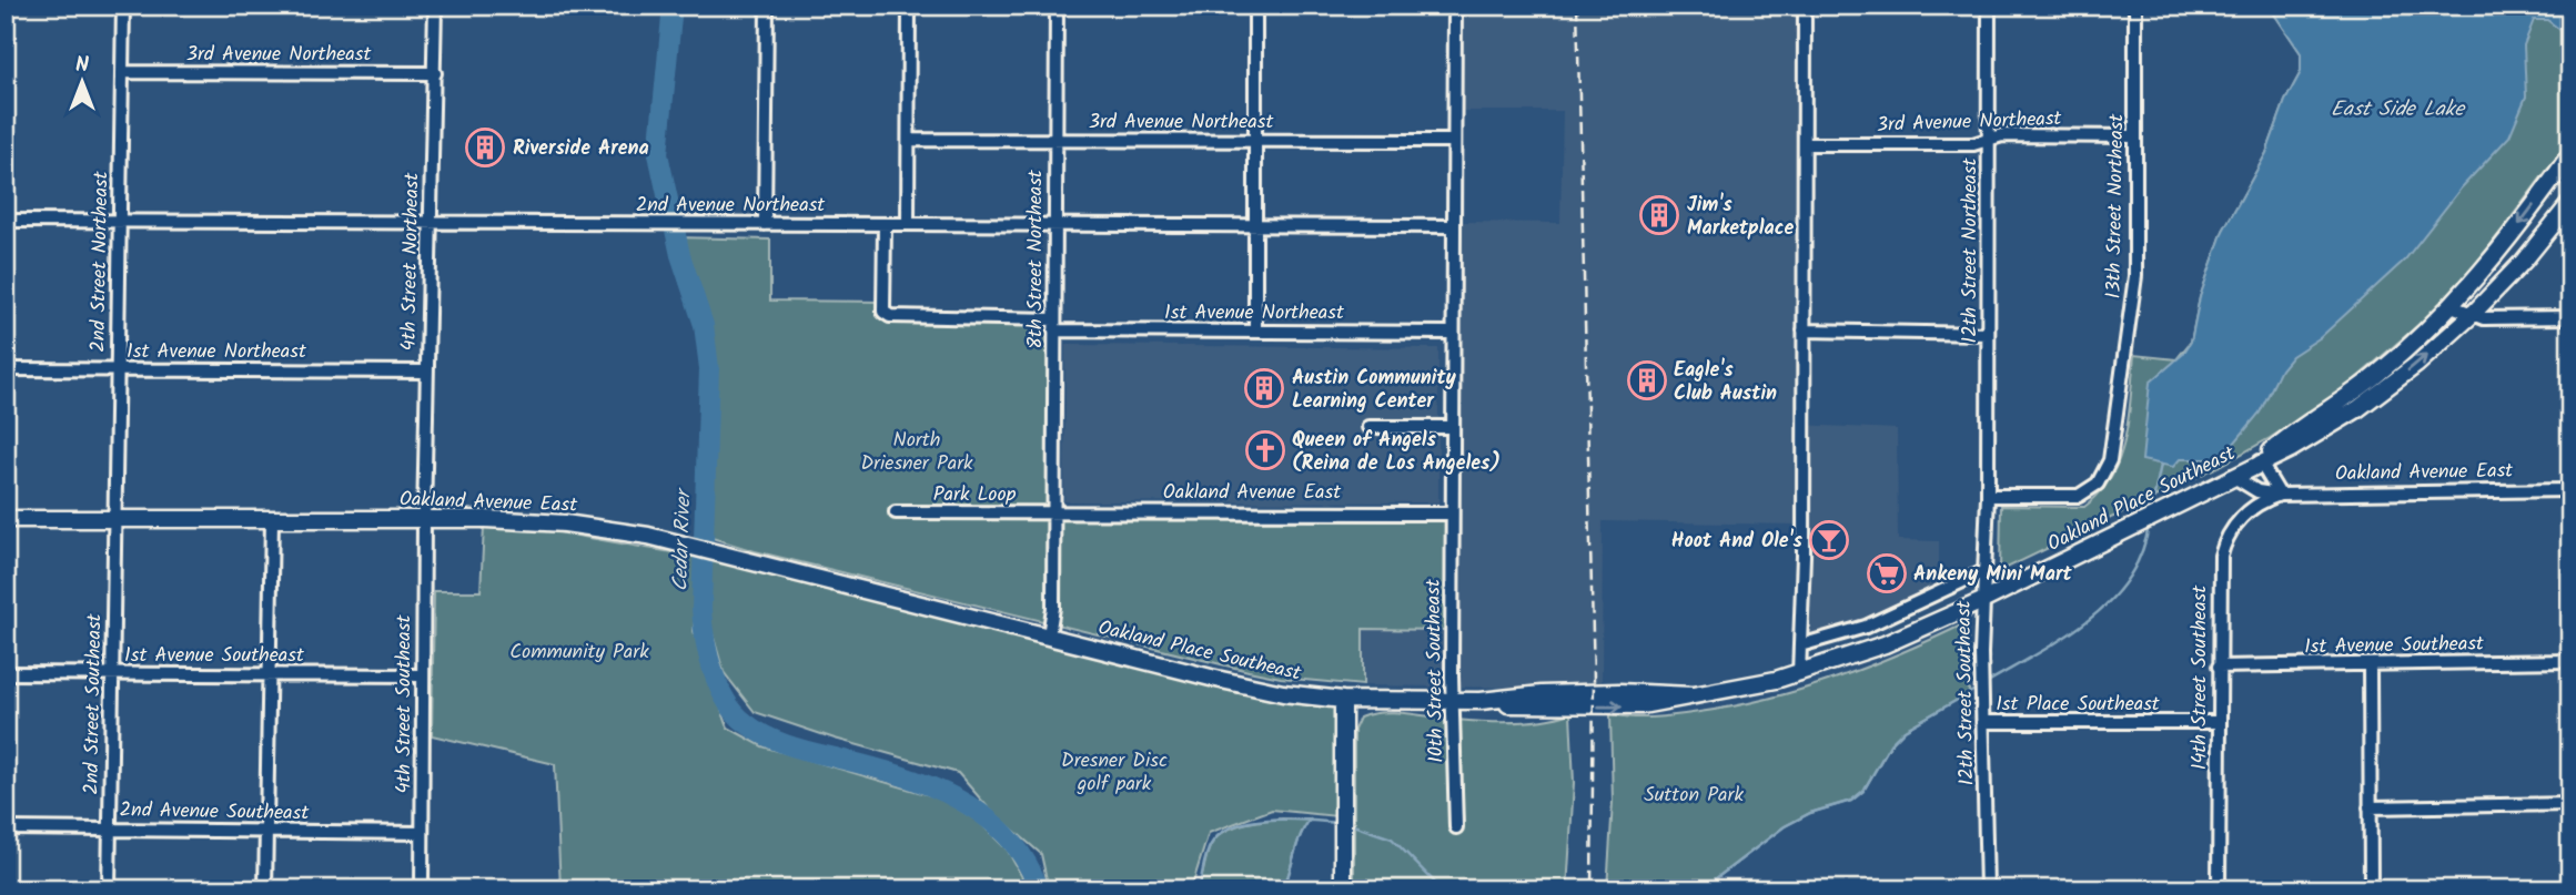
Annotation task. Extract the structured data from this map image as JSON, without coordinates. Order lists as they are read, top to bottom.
{
  "streets": {
    "main road": ["Oakland Avenue East", "Oakland Place Southeast"],
    "street": [
      "3rd Avenue Northeast",
      "2nd Avenue Northeast",
      "13th Street Northeast",
      "12th Street Northeast",
      "8th Street Northeast",
      "2nd Street Northeast",
      "4th Street Northeast",
      "1st Avenue Northeast",
      "Park Loop",
      "1st Avenue Southeast",
      "10th Street Southeast",
      "14th Street Southeast",
      "12th Street Southeast",
      "1st Place Southeast",
      "2nd Street Southeast",
      "4th Street Southeast",
      "2nd Avenue Southeast"
    ]
  },
  "crossings": [
    ["3rd Avenue Northeast", "13th Street Northeast"],
    ["3rd Avenue Northeast", "12th Street Northeast"],
    ["3rd Avenue Northeast", "8th Street Northeast"],
    ["3rd Avenue Northeast", "2nd Street Northeast"],
    ["3rd Avenue Northeast", "4th Street Northeast"],
    ["3rd Avenue Northeast", "10th Street Southeast"],
    ["2nd Avenue Northeast", "8th Street Northeast"],
    ["2nd Avenue Northeast", "2nd Street Northeast"],
    ["2nd Avenue Northeast", "4th Street Northeast"],
    ["2nd Avenue Northeast", "1st Avenue Northeast"],
    ["2nd Avenue Northeast", "10th Street Southeast"],
    ["13th Street Northeast", "12th Street Northeast"],
    ["13th Street Northeast", "12th Street Southeast"],
    ["12th Street Northeast", "12th Street Southeast"],
    ["8th Street Northeast", "1st Avenue Northeast"],
    ["8th Street Northeast", "Oakland Avenue East"],
    ["8th Street Northeast", "Park Loop"],
    ["8th Street Northeast", "Oakland Place Southeast"],
    ["2nd Street Northeast", "1st Avenue Northeast"],
    ["2nd Street Northeast", "Oakland Avenue East"],
    ["2nd Street Northeast", "2nd Street Southeast"],
    ["4th Street Northeast", "1st Avenue Northeast"],
    ["4th Street Northeast", "Oakland Avenue East"],
    ["4th Street Northeast", "4th Street Southeast"],
    ["1st Avenue Northeast", "10th Street Southeast"],
    ["Oakland Avenue East", "Park Loop"],
    ["Oakland Avenue East", "Oakland Place Southeast"],
    ["Oakland Avenue East", "10th Street Southeast"],
    ["Oakland Avenue East", "14th Street Southeast"],
    ["Oakland Avenue East", "2nd Street Southeast"],
    ["Oakland Avenue East", "4th Street Southeast"],
    ["Oakland Place Southeast", "10th Street Southeast"],
    ["Oakland Place Southeast", "12th Street Southeast"],
    ["1st Avenue Southeast", "14th Street Southeast"],
    ["1st Avenue Southeast", "2nd Street Southeast"],
    ["1st Avenue Southeast", "4th Street Southeast"],
    ["14th Street Southeast", "1st Place Southeast"],
    ["12th Street Southeast", "1st Place Southeast"],
    ["2nd Street Southeast", "2nd Avenue Southeast"],
    ["4th Street Southeast", "2nd Avenue Southeast"]
  ],
  "water": ["East Side Lake", "Cedar River"],
  "parks": [
    "North Driesner Park",
    "Community Park",
    "Dresner Disc golf park",
    "Sutton Park"
  ],
  "places": {
    "building": [
      "Riverside Arena",
      "Jim's Marketplace",
      "Eagle's Club Austin",
      "Austin Community Learning Center"
    ],
    "church": ["Queen of Angels (Reina de Los Angeles)"],
    "bar": ["Hoot And Ole's"],
    "supermarket": ["Ankeny Mini Mart"]
  },
  "north": "top"
}
